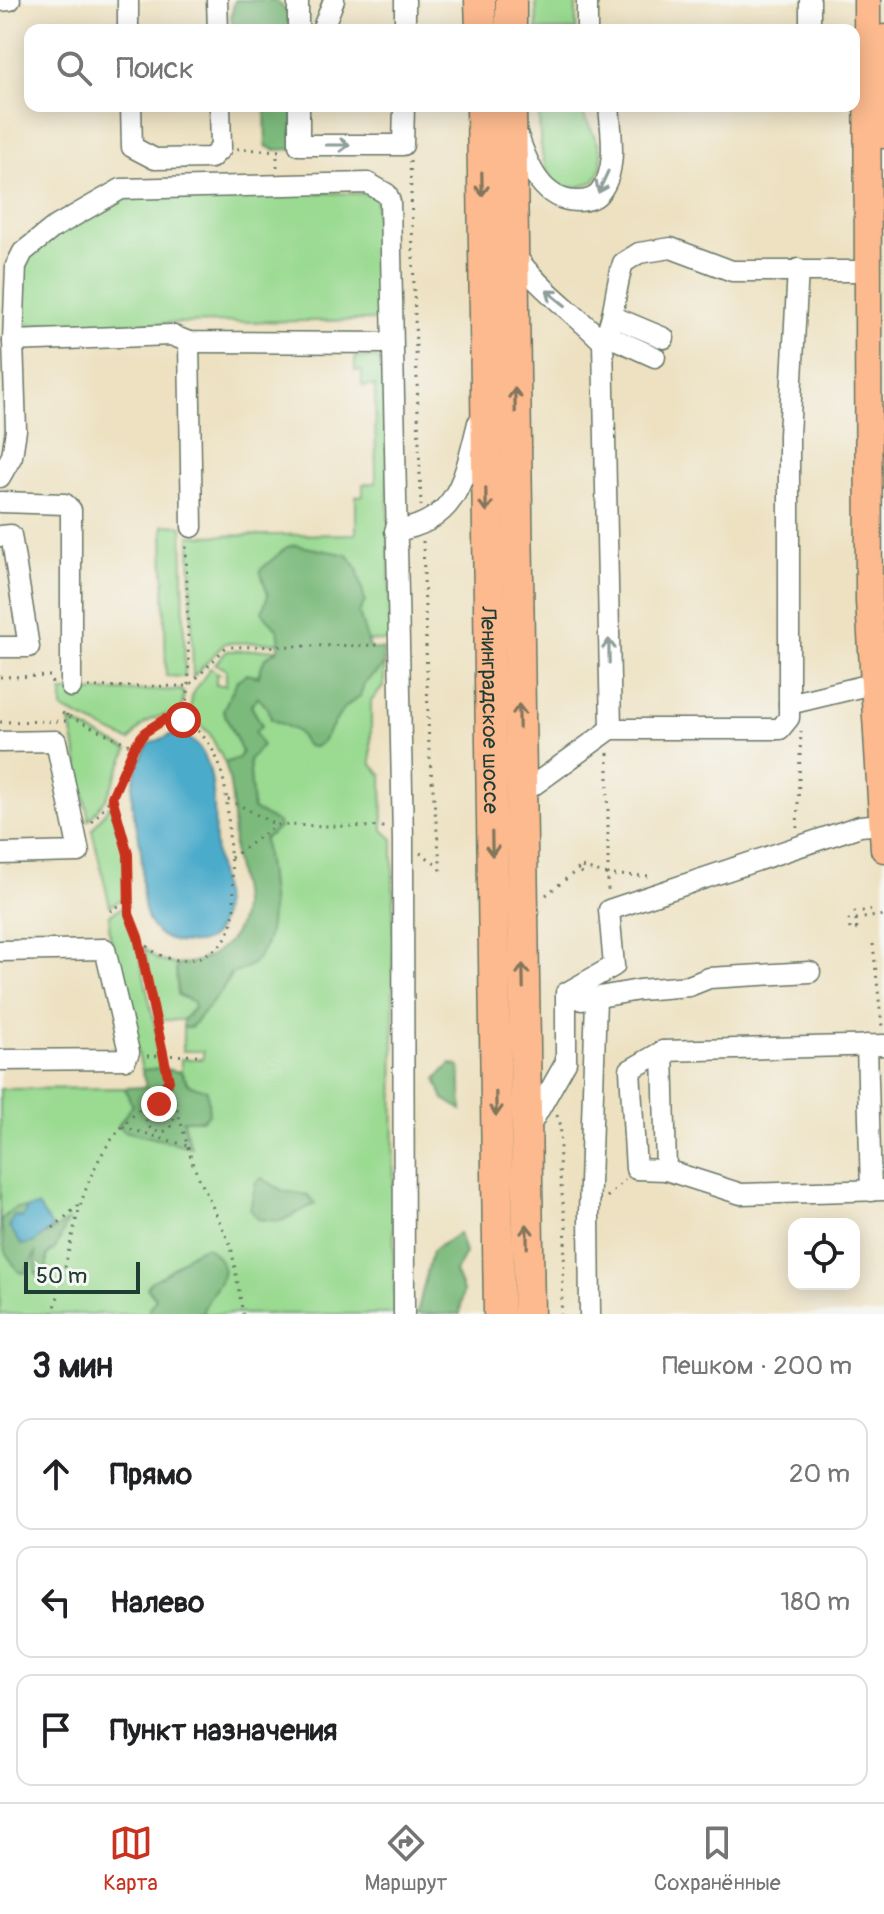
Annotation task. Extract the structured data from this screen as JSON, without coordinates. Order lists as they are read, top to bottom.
{
  "streets": {
    "highway": ["Ленинградское шоссе"]
  },
  "scale_bar": "50 m",
  "page": {
    "search": "Поиск",
    "scale": "50 m",
    "heading": ["3 мин", "Пешком · 200 m"],
    "list": [
      ["Прямо", "20 m"],
      ["Налево", "180 m"],
      "Пункт назначения"
    ],
    "nav": ["Карта", "Маршрут", "Сохранённые"]
  }
}
